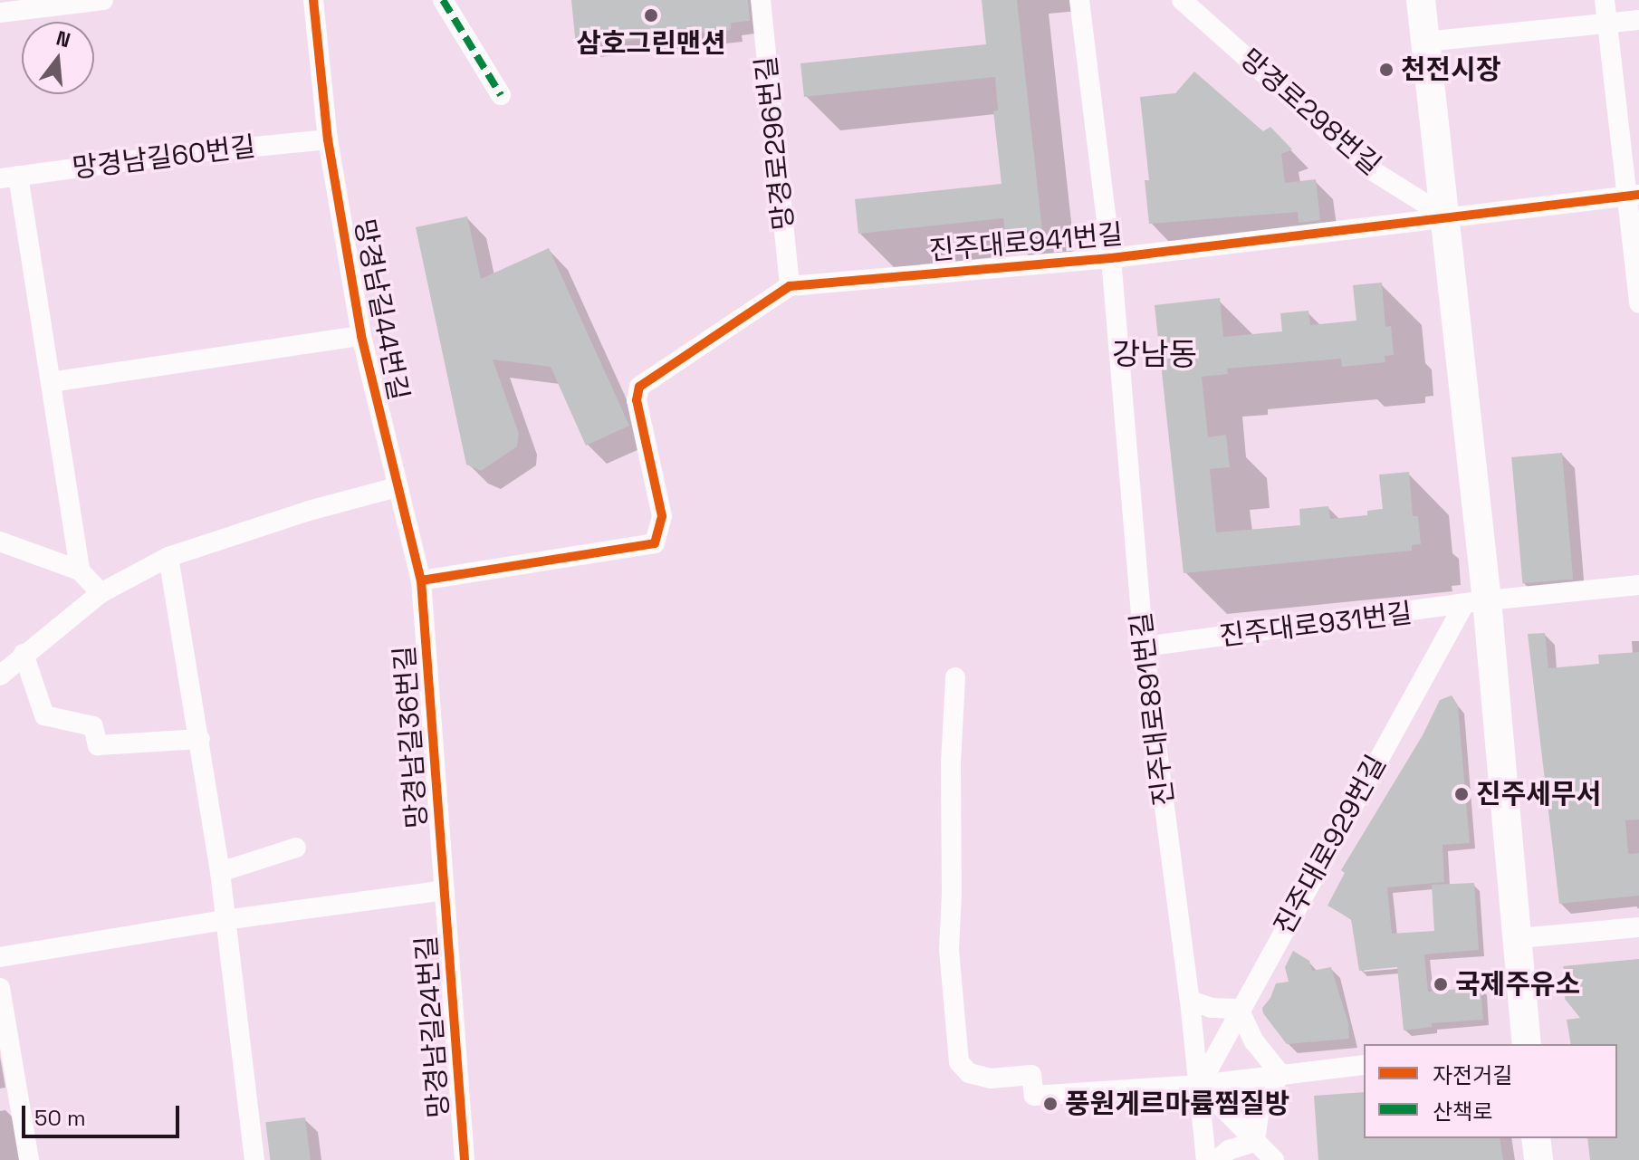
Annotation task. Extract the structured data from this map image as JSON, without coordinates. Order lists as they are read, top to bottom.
{
  "streets": {
    "street": [
      "망경로298번길",
      "망경로296번길",
      "망경남길60번길",
      "진주대로941번길",
      "망경남길44번길",
      "진주대로931번길",
      "진주대로891번길",
      "망경남길36번길",
      "진주대로929번길",
      "망경남길24번길"
    ]
  },
  "crossings": [
    ["망경로298번길", "진주대로941번길"],
    ["망경로296번길", "진주대로941번길"],
    ["망경남길60번길", "망경남길44번길"],
    ["진주대로941번길", "진주대로891번길"],
    ["진주대로941번길", "망경남길36번길"],
    ["망경남길44번길", "망경남길36번길"],
    ["진주대로931번길", "진주대로891번길"],
    ["진주대로931번길", "진주대로929번길"],
    ["진주대로891번길", "진주대로929번길"],
    ["망경남길36번길", "망경남길24번길"]
  ],
  "districts": ["강남동"],
  "places": [
    "삼호그린맨션",
    "천전시장",
    "진주세무서",
    "국제주유소",
    "풍원게르마륨찜질방"
  ],
  "legend": ["자전거길", "산책로"],
  "scale_bar": "50 m",
  "north": "top"
}
